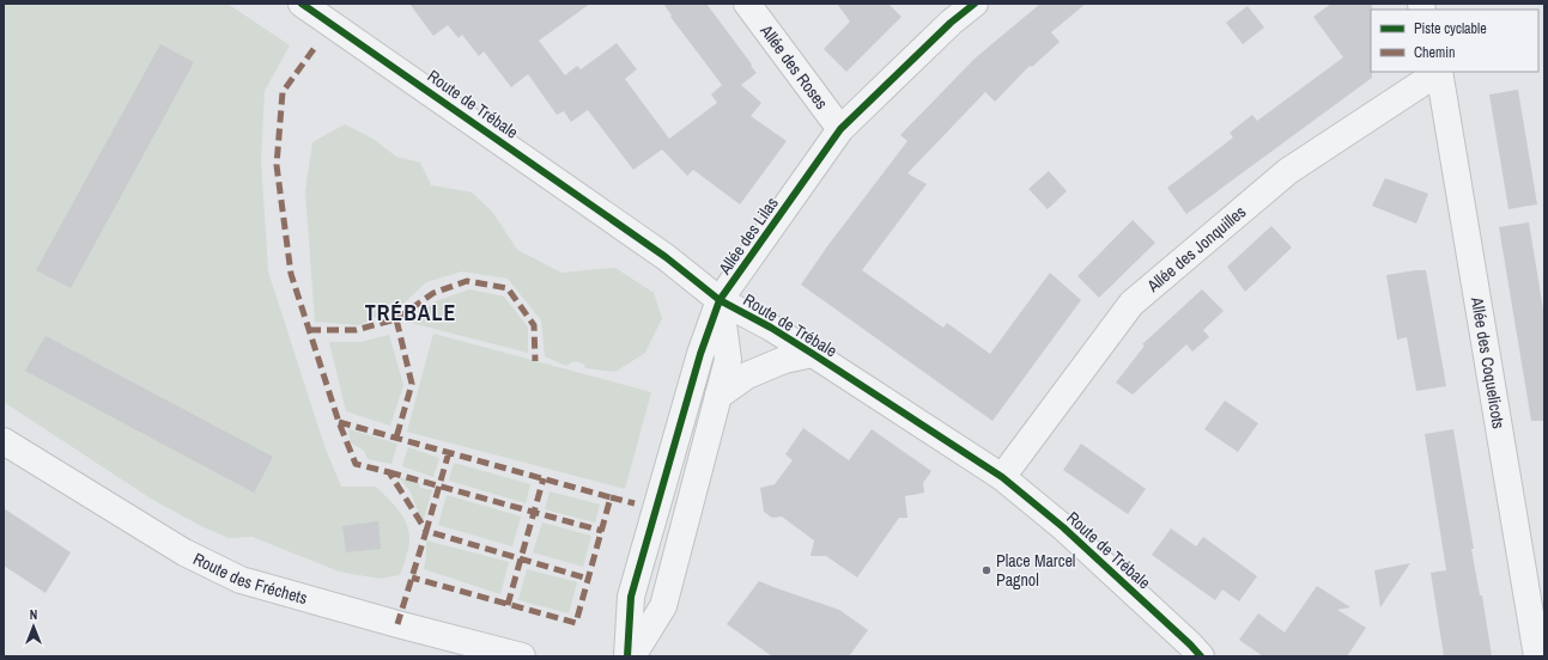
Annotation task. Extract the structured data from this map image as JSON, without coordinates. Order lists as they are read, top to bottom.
{
  "streets": {
    "street": [
      "Allée des Roses",
      "Route de Trébale",
      "Allée des Lilas",
      "Allée des Jonquilles",
      "Allée des Coquelicots",
      "Route des Fréchets"
    ]
  },
  "crossings": [
    ["Allée des Roses", "Allée des Lilas"],
    ["Route de Trébale", "Allée des Lilas"],
    ["Route de Trébale", "Allée des Jonquilles"],
    ["Allée des Jonquilles", "Allée des Coquelicots"]
  ],
  "districts": ["TRÉBALE"],
  "places": ["Place Marcel Pagnol"],
  "legend": ["Piste cyclable", "Chemin"],
  "north": "top"
}
